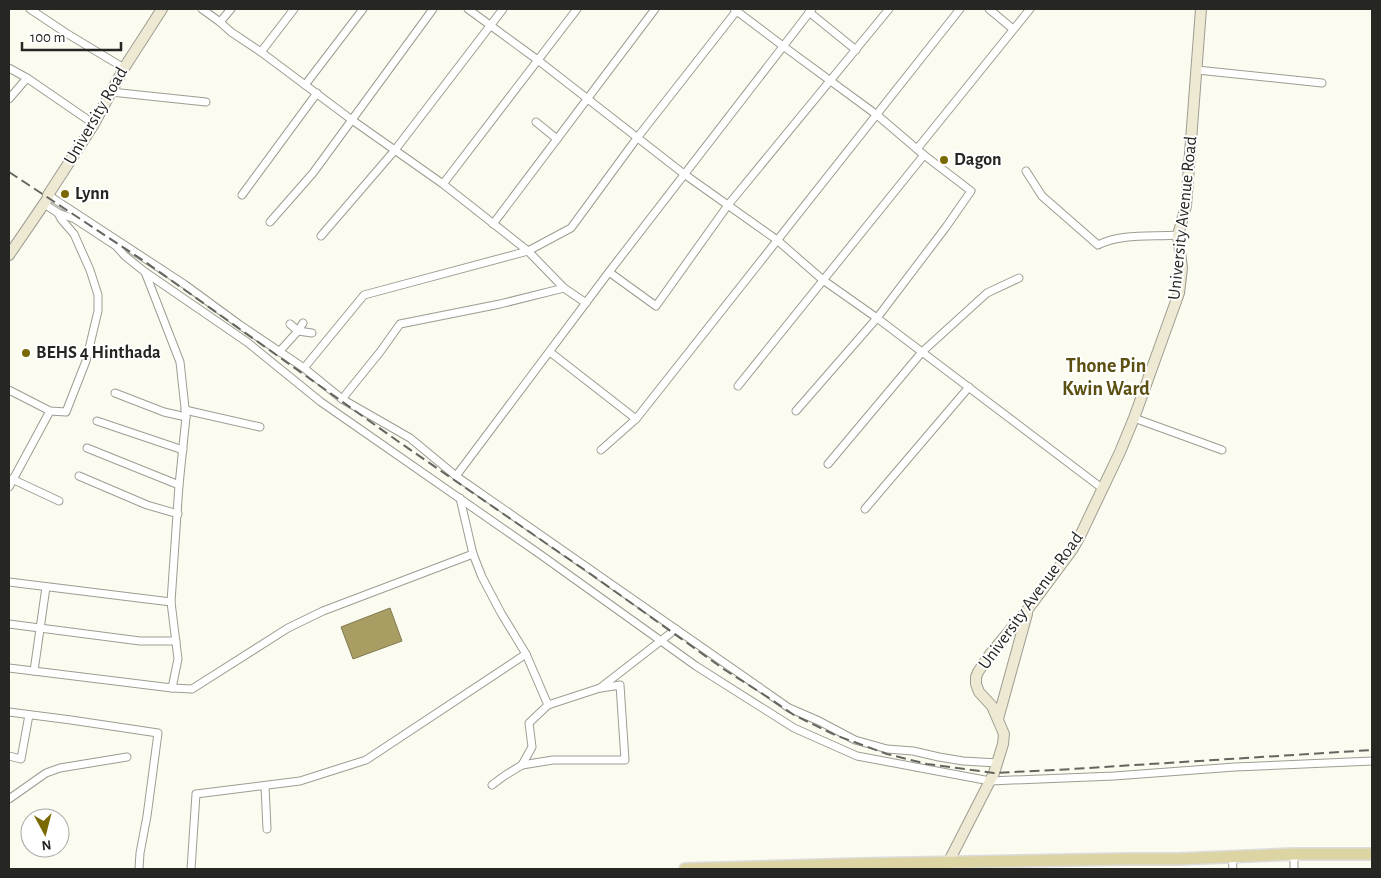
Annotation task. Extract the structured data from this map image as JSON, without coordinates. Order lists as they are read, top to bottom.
{
  "streets": {
    "main road": ["University Road", "University Avenue Road"]
  },
  "districts": ["Thone Pin Kwin Ward"],
  "places": ["Dagon", "Lynn", "BEHS 4 Hinthada"],
  "scale_bar": "100 m",
  "north": "bottom"
}
